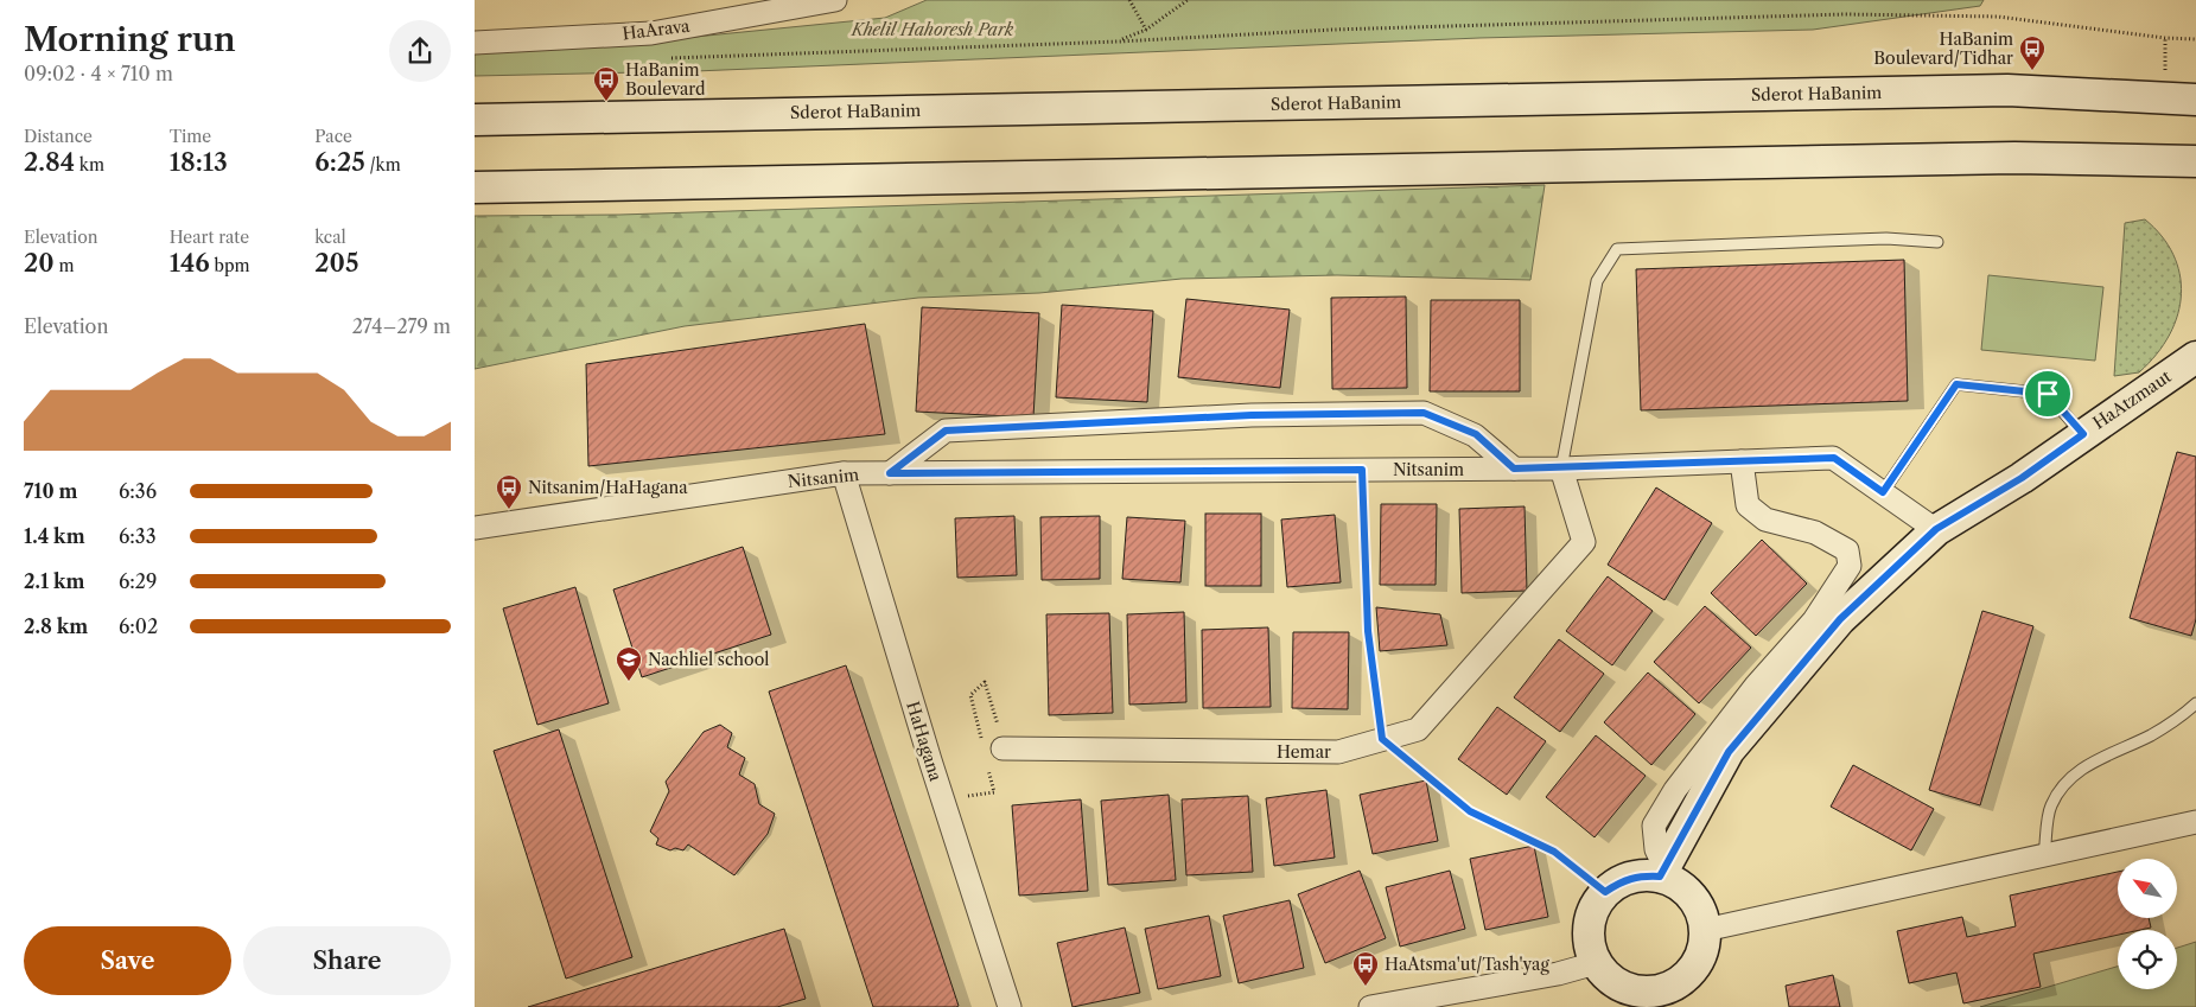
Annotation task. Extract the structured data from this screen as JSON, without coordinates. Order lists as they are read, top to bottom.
{
  "streets": {
    "main road": ["Sderot HaBanim", "HaAtzmaut"],
    "street": [
      "HaArava",
      "Nitsanim",
      "HaHagana",
      "Hemar"
    ]
  },
  "crossings": [
    ["HaAtzmaut", "Nitsanim"],
    ["Nitsanim", "HaHagana"],
    ["Nitsanim", "Hemar"]
  ],
  "parks": ["Khelil Hahoresh Park"],
  "places": {
    "bus stop": [
      "HaBanim Boulevard/Tidhar",
      "HaBanim Boulevard",
      "Nitsanim/HaHagana",
      "HaAtsma'ut/Tash'yag"
    ],
    "school or university": ["Nachliel school"]
  },
  "north": "top left",
  "page": {
    "heading": ["Morning run", "09:02 · 4 × 710 m"],
    "stats": [
      ["Distance", "2.84 km"],
      ["Time", "18:13"],
      ["Pace", "6:25 /km"],
      ["Elevation", "20 m"],
      ["Heart rate", "146 bpm"],
      ["kcal", "205"]
    ],
    "chart": ["Elevation", "274–279 m"],
    "list": [
      {
        "name": "710 m",
        "note": "6:36"
      },
      {
        "name": "1.4 km",
        "note": "6:33"
      },
      {
        "name": "2.1 km",
        "note": "6:29"
      },
      {
        "name": "2.8 km",
        "note": "6:02"
      }
    ],
    "buttons": ["Save", "Share"]
  }
}
